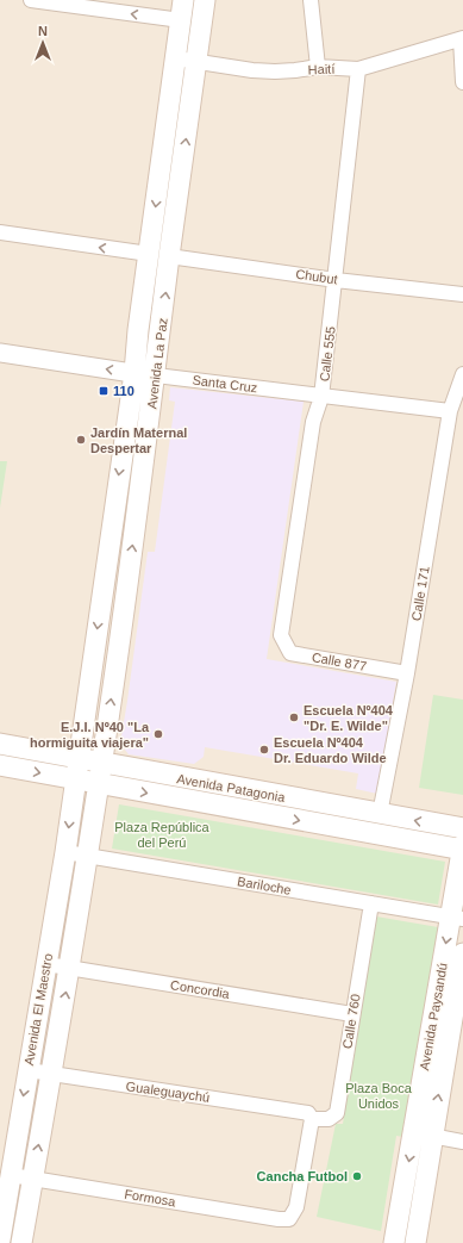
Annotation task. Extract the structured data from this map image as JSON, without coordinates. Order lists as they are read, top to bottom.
{
  "streets": {
    "main road": [
      "Avenida La Paz",
      "Avenida Patagonia",
      "Avenida El Maestro",
      "Avenida Paysandú"
    ],
    "street": [
      "Haití",
      "Chubut",
      "Calle 555",
      "Santa Cruz",
      "Calle 171",
      "Calle 877",
      "Bariloche",
      "Concordia",
      "Calle 760",
      "Gualeguaychú",
      "Formosa"
    ]
  },
  "crossings": [
    ["Haití", "Calle 555"],
    ["Haití", "Avenida La Paz"],
    ["Chubut", "Calle 555"],
    ["Chubut", "Avenida La Paz"],
    ["Calle 555", "Santa Cruz"],
    ["Calle 555", "Calle 877"],
    ["Avenida La Paz", "Santa Cruz"],
    ["Avenida La Paz", "Avenida Patagonia"],
    ["Avenida La Paz", "Avenida El Maestro"],
    ["Santa Cruz", "Calle 171"],
    ["Calle 171", "Calle 877"],
    ["Calle 171", "Avenida Patagonia"],
    ["Avenida Patagonia", "Avenida El Maestro"],
    ["Avenida Patagonia", "Avenida Paysandú"],
    ["Bariloche", "Avenida El Maestro"],
    ["Bariloche", "Avenida Paysandú"],
    ["Bariloche", "Calle 760"],
    ["Concordia", "Avenida El Maestro"],
    ["Concordia", "Calle 760"],
    ["Avenida El Maestro", "Gualeguaychú"],
    ["Avenida El Maestro", "Formosa"],
    ["Calle 760", "Gualeguaychú"],
    ["Calle 760", "Formosa"],
    ["Gualeguaychú", "Formosa"]
  ],
  "parks": ["Plaza República del Perú", "Plaza Boca Unidos"],
  "places": {
    "transit": ["110"],
    "other": [
      "Jardín Maternal Despertar",
      "Escuela Nº404 \"Dr. E. Wilde\"",
      "E.J.I. Nº40 \"La hormiguita viajera\"",
      "Escuela Nº404 Dr. Eduardo Wilde",
      "Cancha Futbol"
    ]
  },
  "north": "top"
}
